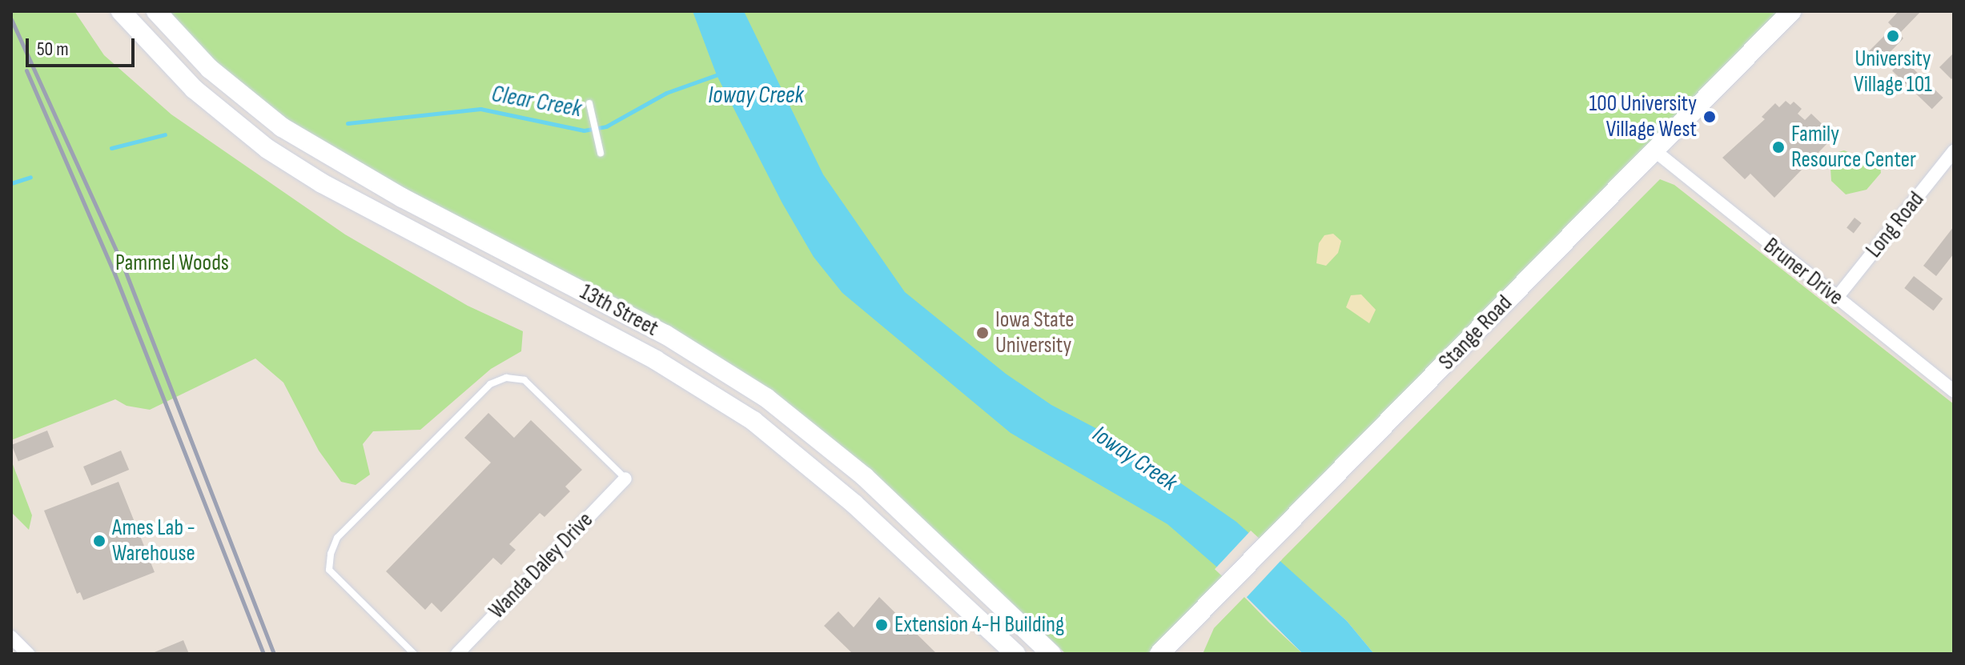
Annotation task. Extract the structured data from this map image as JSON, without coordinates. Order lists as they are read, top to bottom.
{
  "streets": {
    "main road": ["13th Street", "Stange Road"],
    "street": ["Long Road", "Bruner Drive", "Wanda Daley Drive"]
  },
  "crossings": [
    ["Long Road", "Bruner Drive"],
    ["Bruner Drive", "Stange Road"]
  ],
  "water": ["Ioway Creek", "Clear Creek"],
  "parks": ["Pammel Woods"],
  "places": [
    "University Village 101",
    "100 University Village West",
    "Family Resource Center",
    "Iowa State University",
    "Ames Lab - Warehouse",
    "Extension 4-H Building"
  ],
  "scale_bar": "50 m"
}
